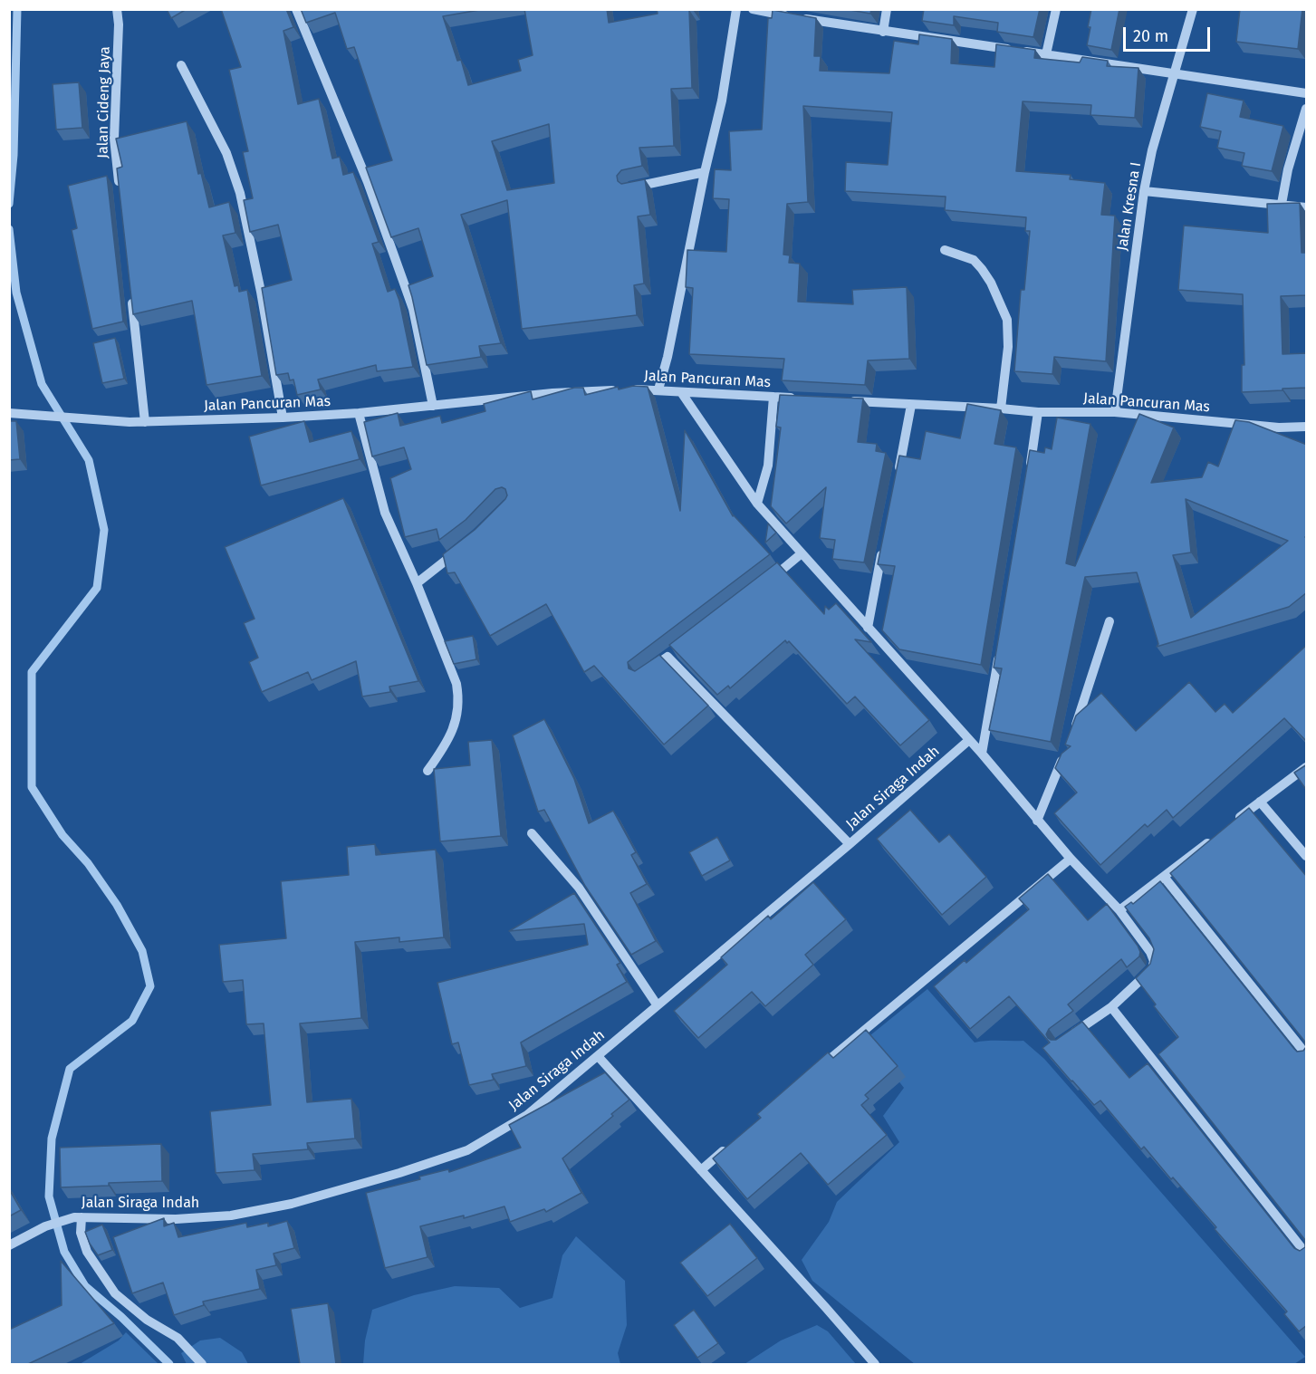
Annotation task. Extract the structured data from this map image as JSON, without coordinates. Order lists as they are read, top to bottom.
{
  "streets": {
    "street": [
      "Jalan Cideng Jaya",
      "Jalan Kresna I",
      "Jalan Pancuran Mas",
      "Jalan Siraga Indah"
    ]
  },
  "crossings": [
    ["Jalan Kresna I", "Jalan Pancuran Mas"]
  ],
  "scale_bar": "20 m"
}
